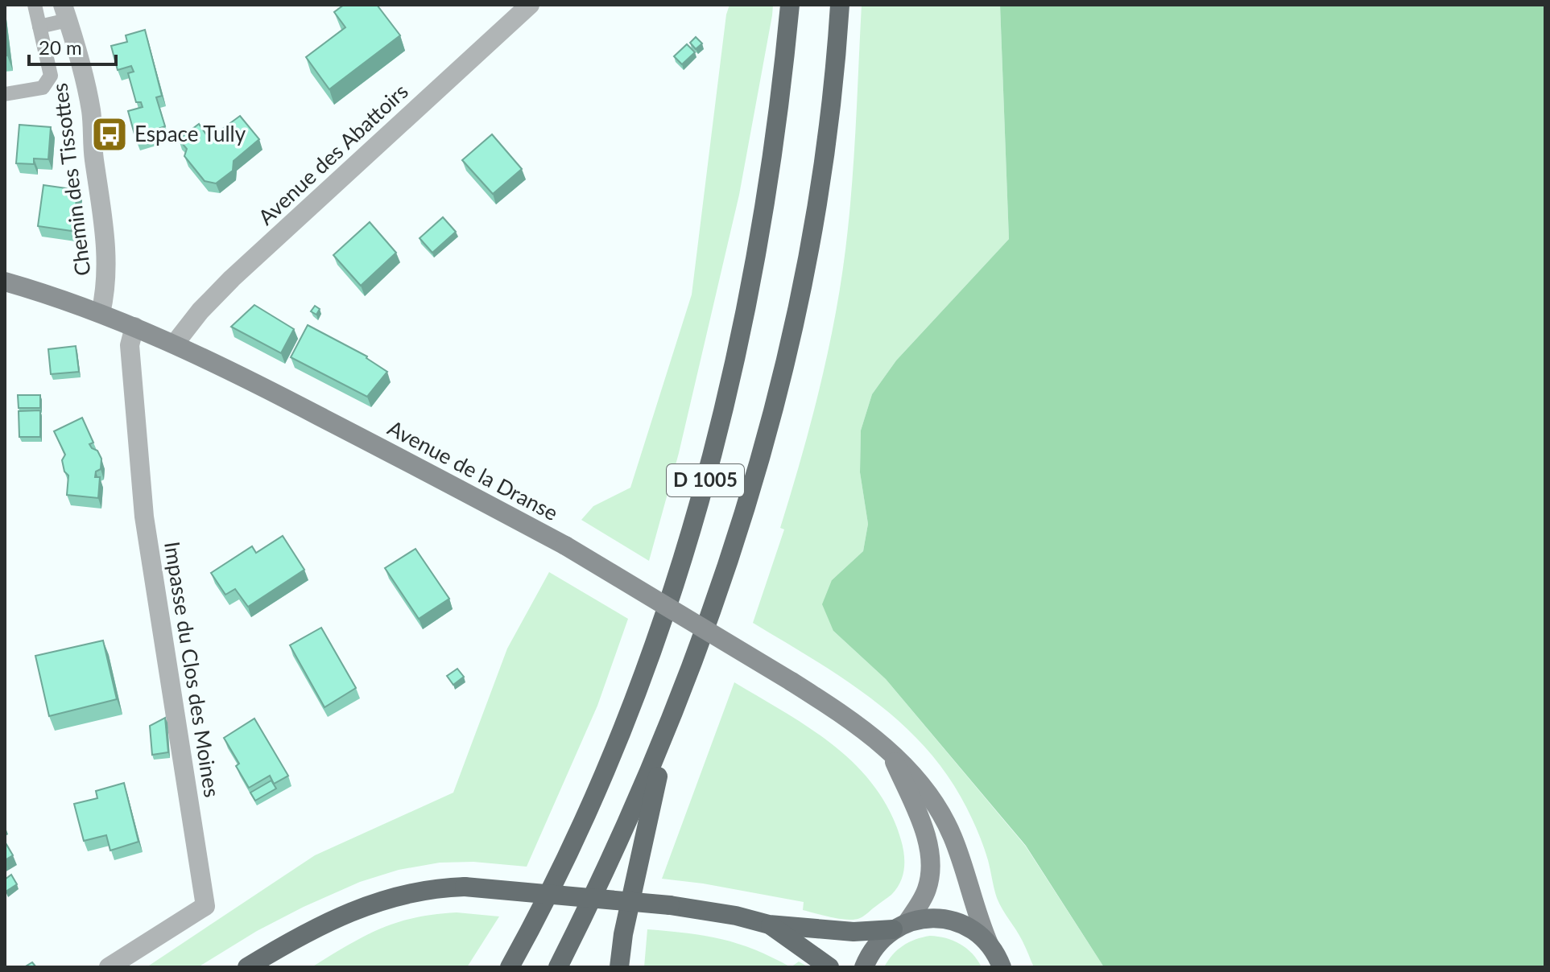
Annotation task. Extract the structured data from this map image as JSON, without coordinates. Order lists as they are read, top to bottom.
{
  "streets": {
    "highway": ["D 1005"],
    "main road": ["Avenue de la Dranse"],
    "street": ["Avenue des Abattoirs", "Chemin des Tissottes", "Impasse du Clos des Moines"]
  },
  "crossings": [
    ["Avenue des Abattoirs", "Avenue de la Dranse"],
    ["Chemin des Tissottes", "Avenue de la Dranse"],
    ["Avenue de la Dranse", "Impasse du Clos des Moines"]
  ],
  "places": {
    "bus stop": ["Espace Tully"]
  },
  "scale_bar": "20 m"
}
